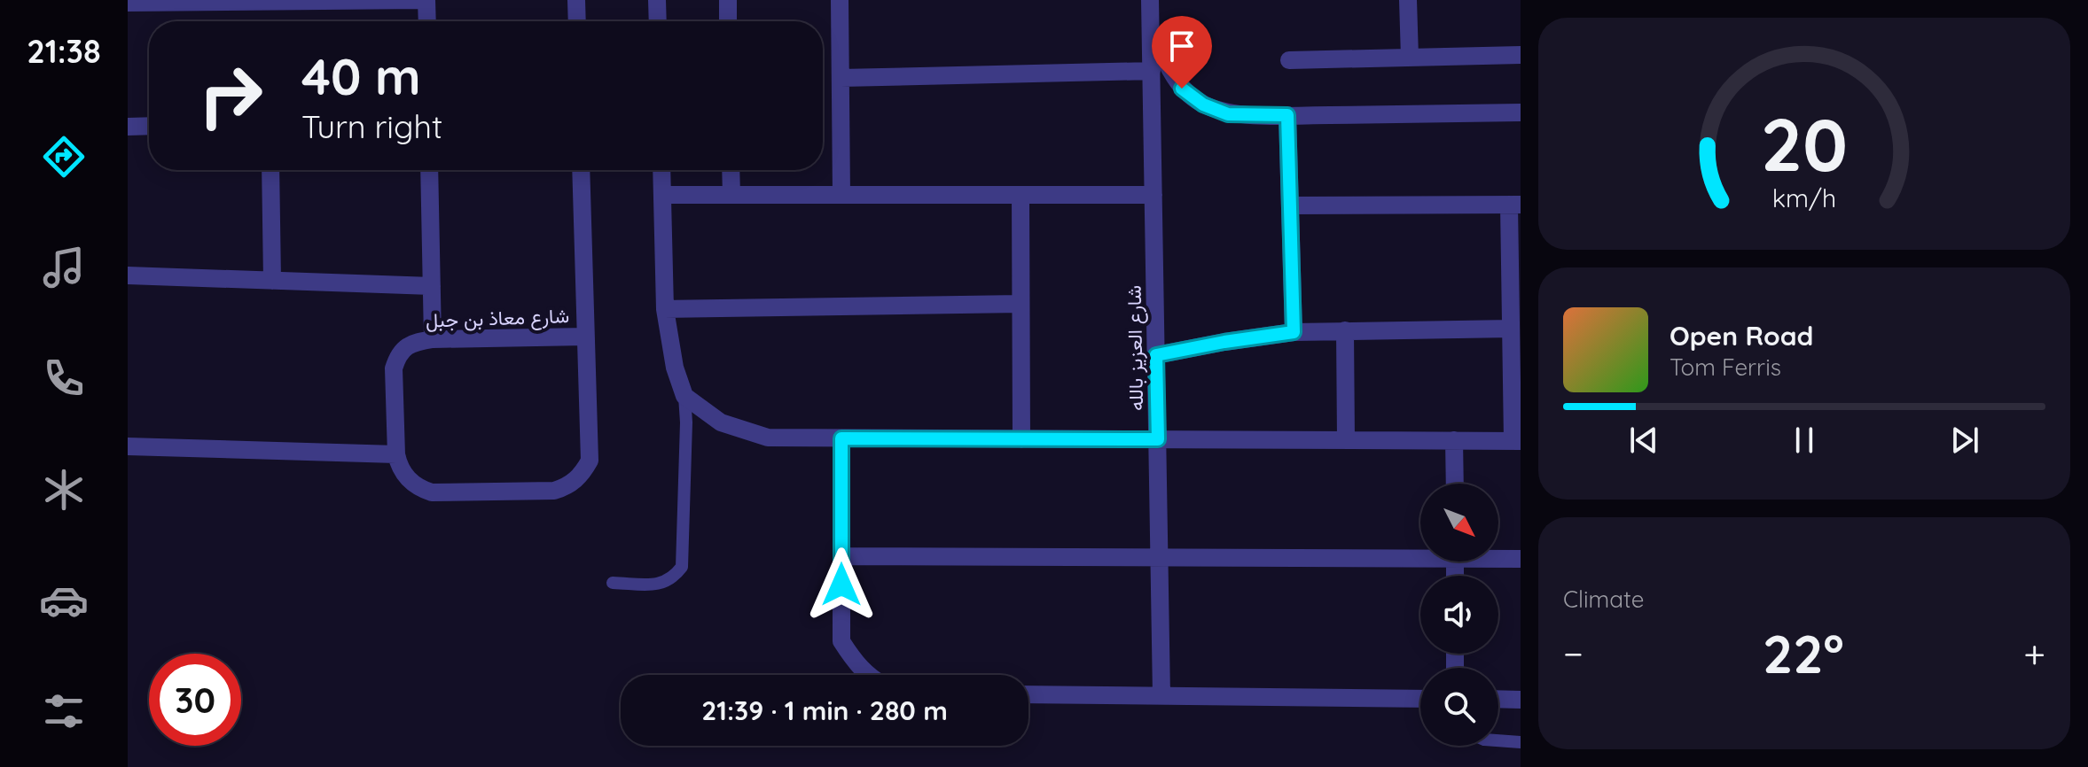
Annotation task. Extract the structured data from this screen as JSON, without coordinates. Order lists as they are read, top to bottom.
{
  "streets": {
    "street": ["شارع معاذ بن جبل", "شارع العزيز بالله"]
  },
  "north": "bottom right",
  "page": {
    "tabs": "21:38",
    "turn": ["40 m", "Turn right"],
    "song": ["Open Road", "Tom Ferris"],
    "tile": "Climate",
    "heat": ["−", "22°", "+"],
    "limit": "30",
    "trip": "21:39 · 1 min · 280 m",
    "gauge": ["20", "km/h"]
  }
}
